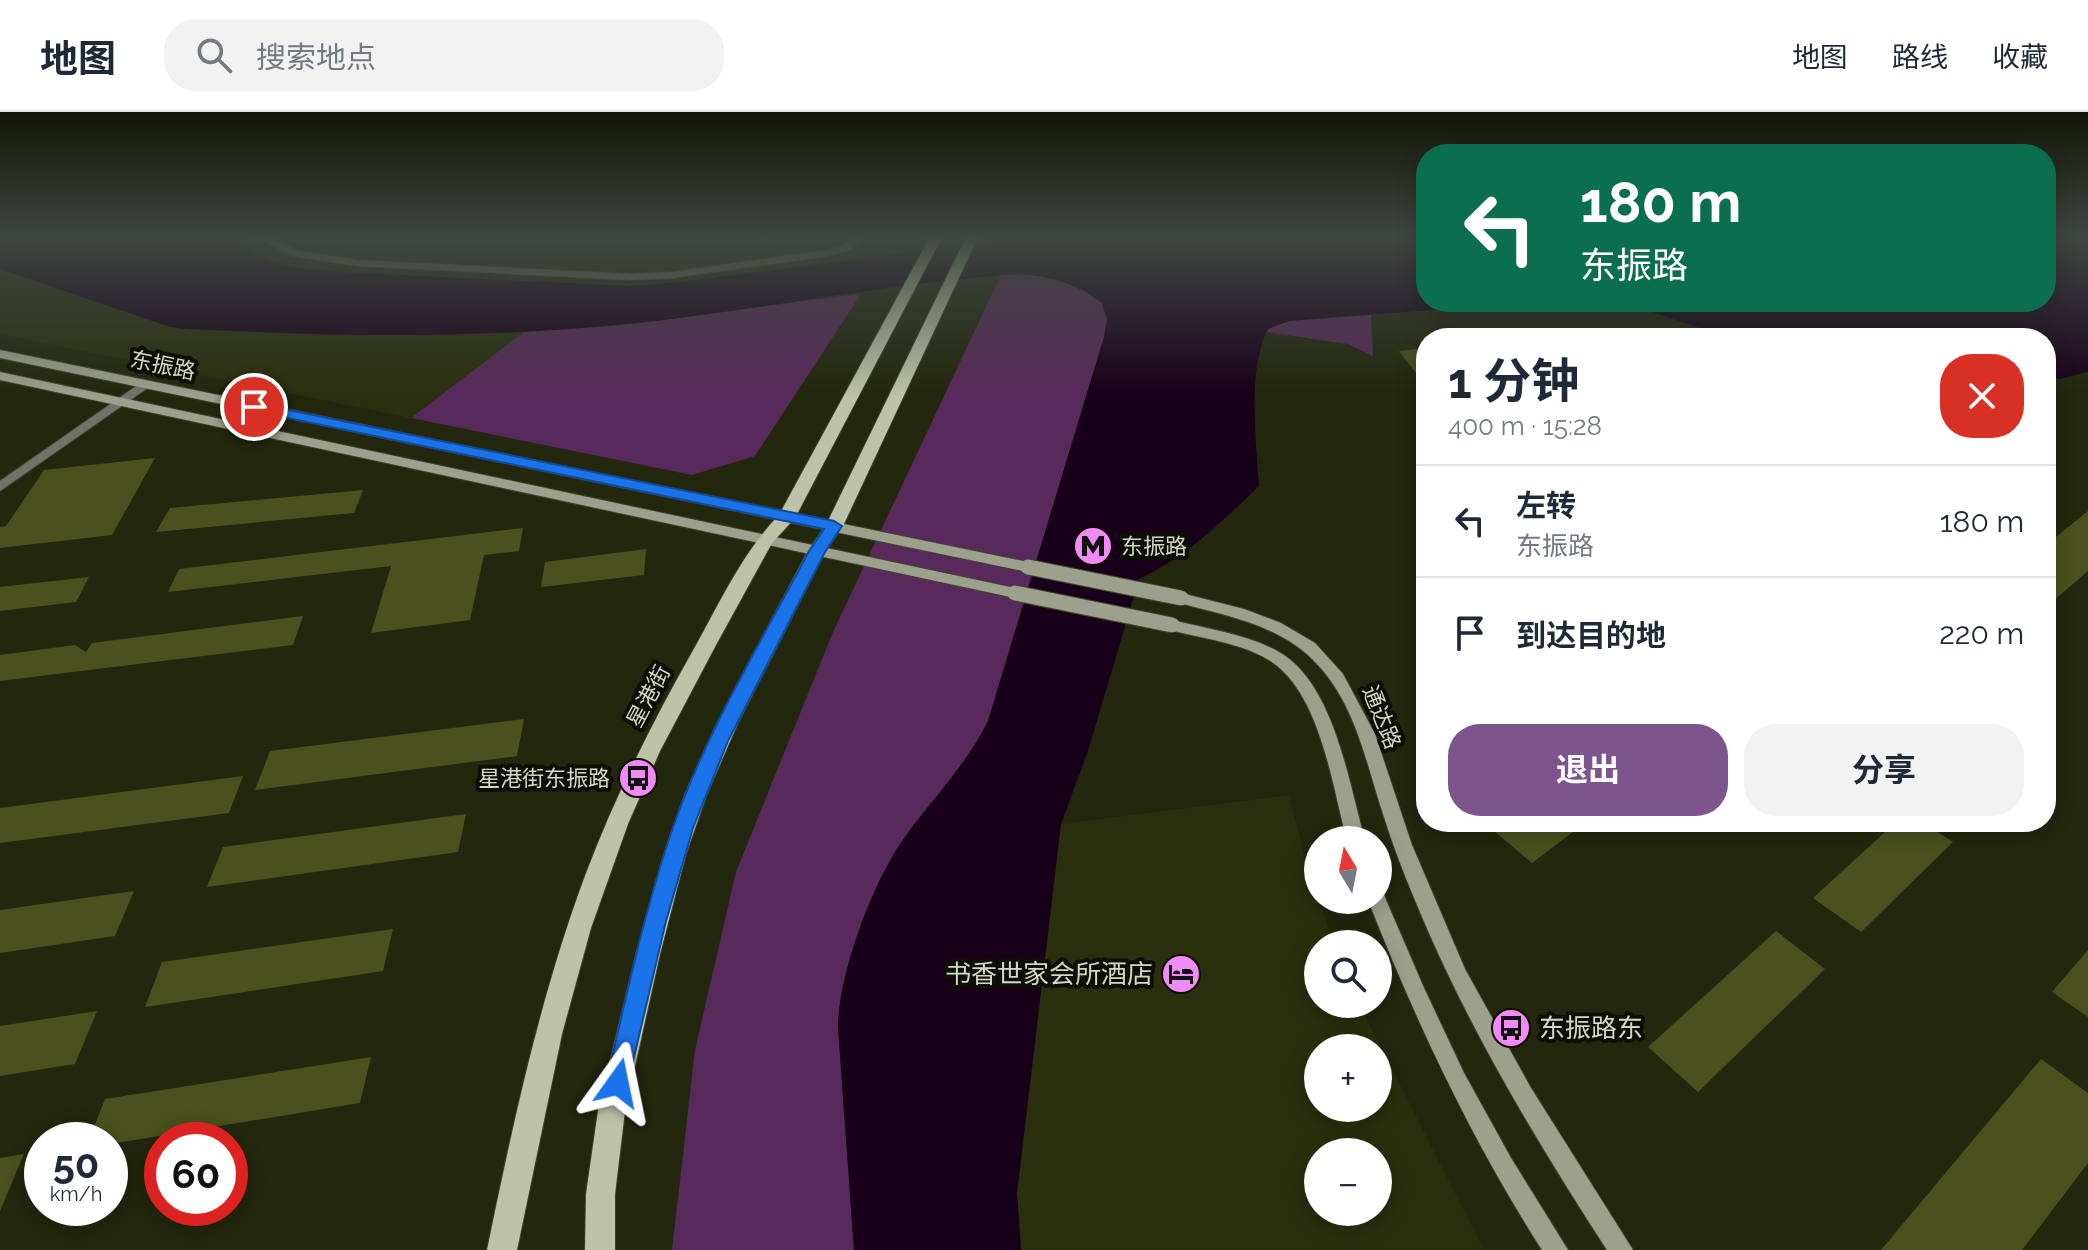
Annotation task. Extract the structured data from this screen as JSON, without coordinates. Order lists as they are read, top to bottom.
{
  "streets": {
    "main road": ["东振路", "星港街", "通达路"]
  },
  "crossings": [
    ["东振路", "星港街"],
    ["东振路", "通达路"]
  ],
  "places": {
    "metro station": ["东振路"],
    "bus stop": ["星港街东振路", "东振路东"],
    "hotel": ["书香世家会所酒店"]
  },
  "north": "top",
  "page": {
    "header": "地图",
    "search": "搜索地点",
    "nav": ["地图", "路线", "收藏"],
    "turn": ["180 m", "东振路"],
    "heading": ["1 分钟", "400 m · 15:28"],
    "list": [
      {
        "name": "左转",
        "note": "东振路",
        "value": "180 m"
      },
      {
        "name": "到达目的地",
        "value": "220 m"
      }
    ],
    "buttons": ["退出", "分享"],
    "map_buttons": ["+", "−"],
    "speed": "50 km/h",
    "limit": "60"
  }
}
